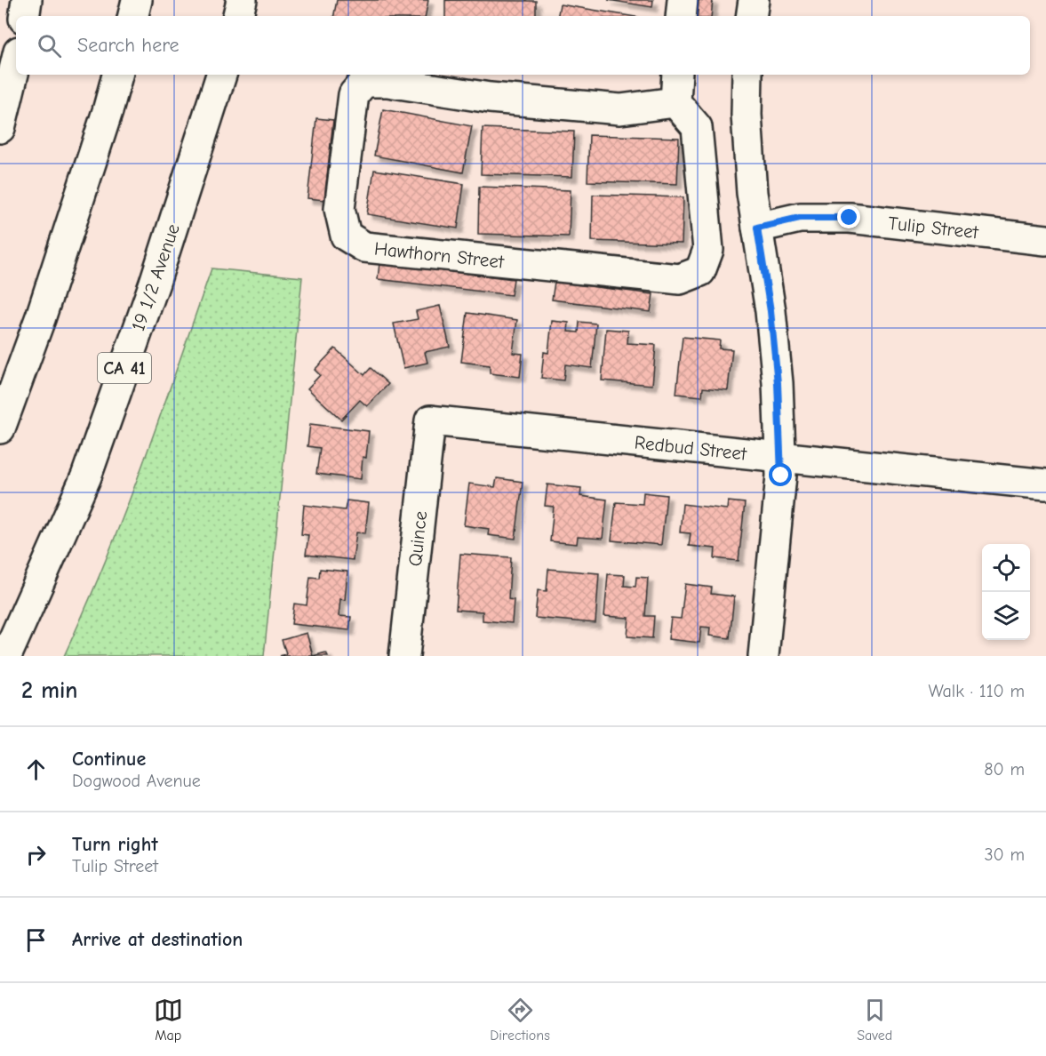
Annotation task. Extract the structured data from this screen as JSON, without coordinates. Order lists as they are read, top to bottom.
{
  "streets": {
    "main road": [
      "Tulip Street",
      "Hawthorn Street",
      "19 1/2 Avenue",
      "CA 41",
      "Redbud Street",
      "Quince"
    ]
  },
  "crossings": [
    ["Redbud Street", "Quince"]
  ],
  "page": {
    "search": "Search here",
    "heading": ["2 min", "Walk · 110 m"],
    "list": [
      ["Continue", "Dogwood Avenue", "80 m"],
      ["Turn right", "Tulip Street", "30 m"],
      "Arrive at destination"
    ],
    "nav": ["Map", "Directions", "Saved"]
  }
}
